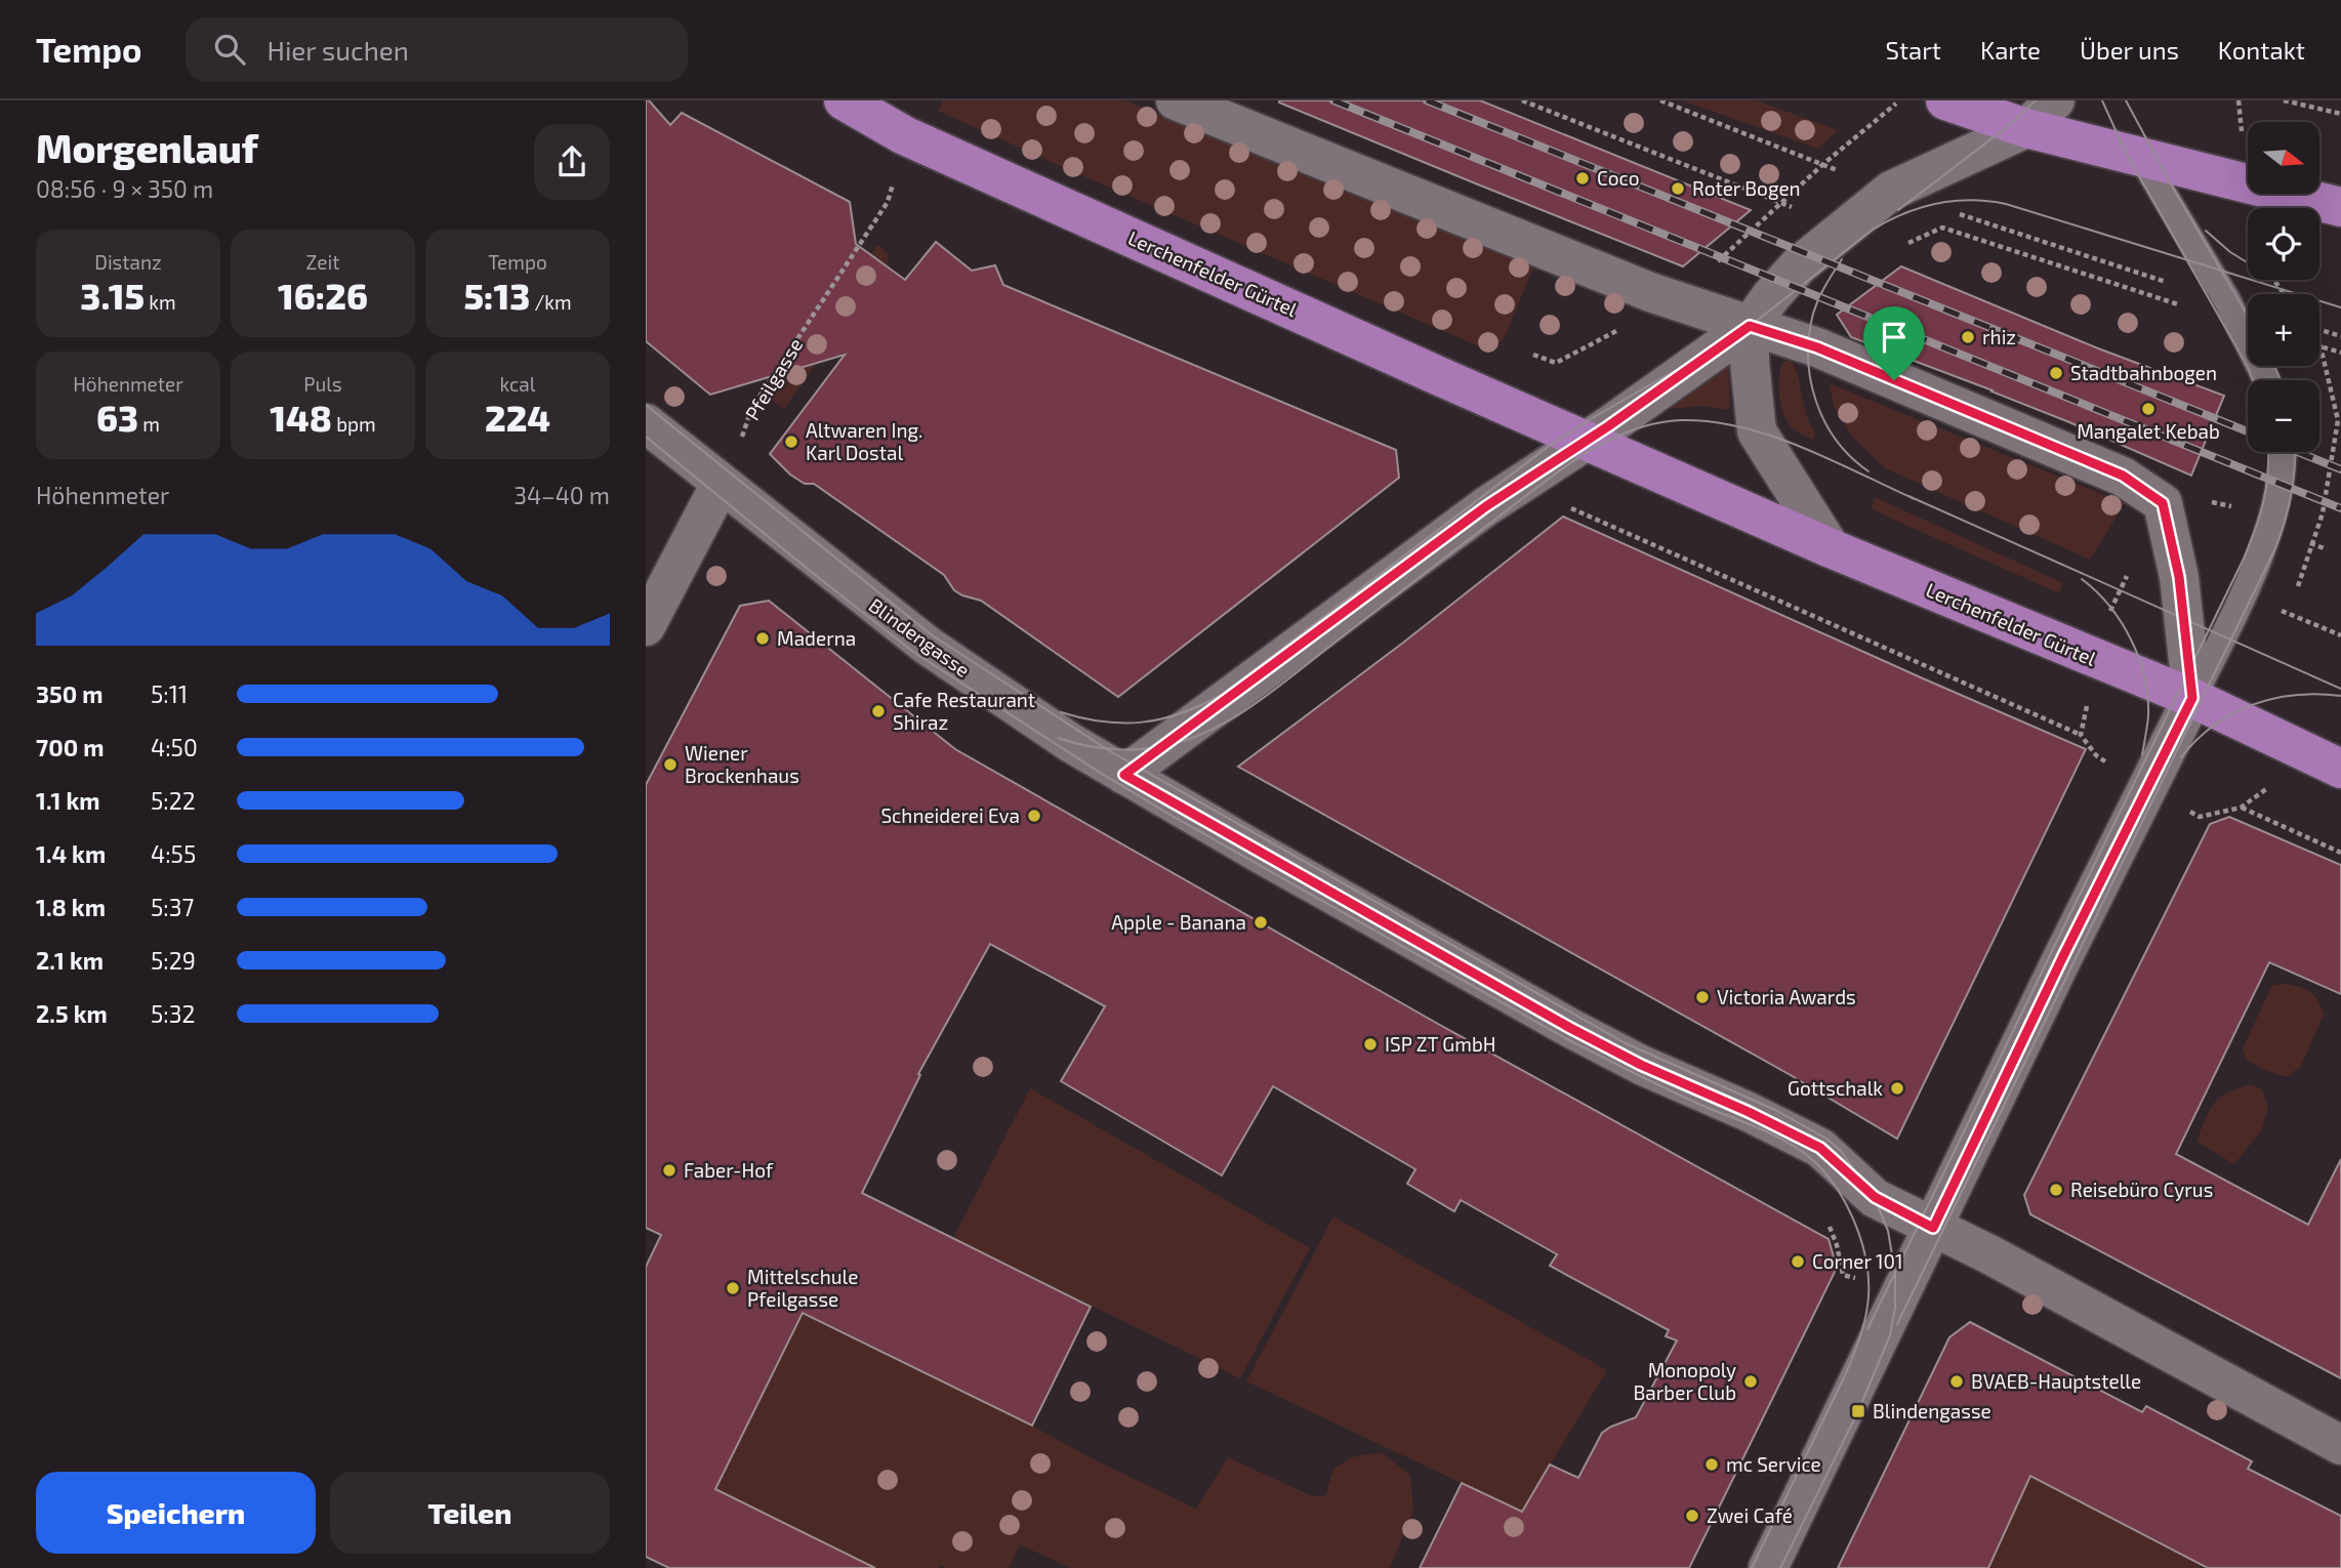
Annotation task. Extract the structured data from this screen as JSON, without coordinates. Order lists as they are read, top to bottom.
{
  "streets": {
    "main road": ["Lerchenfelder Gürtel"],
    "street": ["Blindengasse"],
    "path": ["Pfeilgasse"]
  },
  "crossings": [
    ["Lerchenfelder Gürtel", "Pfeilgasse"],
    ["Pfeilgasse", "Blindengasse"]
  ],
  "places": {
    "other": [
      "Coco",
      "Roter Bogen",
      "rhiz",
      "Stadtbahnbogen",
      "Mangalet Kebab",
      "Altwaren Ing. Karl Dostal",
      "Maderna",
      "Cafe Restaurant Shiraz",
      "Wiener Brockenhaus",
      "Schneiderei Eva",
      "Apple - Banana",
      "Victoria Awards",
      "ISP ZT GmbH",
      "Gottschalk",
      "Faber-Hof",
      "Reisebüro Cyrus",
      "Corner 101",
      "Mittelschule Pfeilgasse",
      "Monopoly Barber Club",
      "BVAEB-Hauptstelle",
      "mc Service",
      "Zwei Café"
    ],
    "transit": ["Blindengasse"]
  },
  "north": "right",
  "page": {
    "header": "Tempo",
    "search": "Hier suchen",
    "nav": [
      "Start",
      "Karte",
      "Über uns",
      "Kontakt"
    ],
    "heading": ["Morgenlauf", "08:56 · 9 × 350 m"],
    "map_buttons": ["+", "−"],
    "stats": [
      ["Distanz", "3.15 km"],
      ["Zeit", "16:26"],
      ["Tempo", "5:13 /km"],
      ["Höhenmeter", "63 m"],
      ["Puls", "148 bpm"],
      ["kcal", "224"]
    ],
    "chart": ["Höhenmeter", "34–40 m"],
    "list": [
      {
        "name": "350 m",
        "note": "5:11"
      },
      {
        "name": "700 m",
        "note": "4:50"
      },
      {
        "name": "1.1 km",
        "note": "5:22"
      },
      {
        "name": "1.4 km",
        "note": "4:55"
      },
      {
        "name": "1.8 km",
        "note": "5:37"
      },
      {
        "name": "2.1 km",
        "note": "5:29"
      },
      {
        "name": "2.5 km",
        "note": "5:32"
      }
    ],
    "buttons": ["Speichern", "Teilen"]
  }
}
